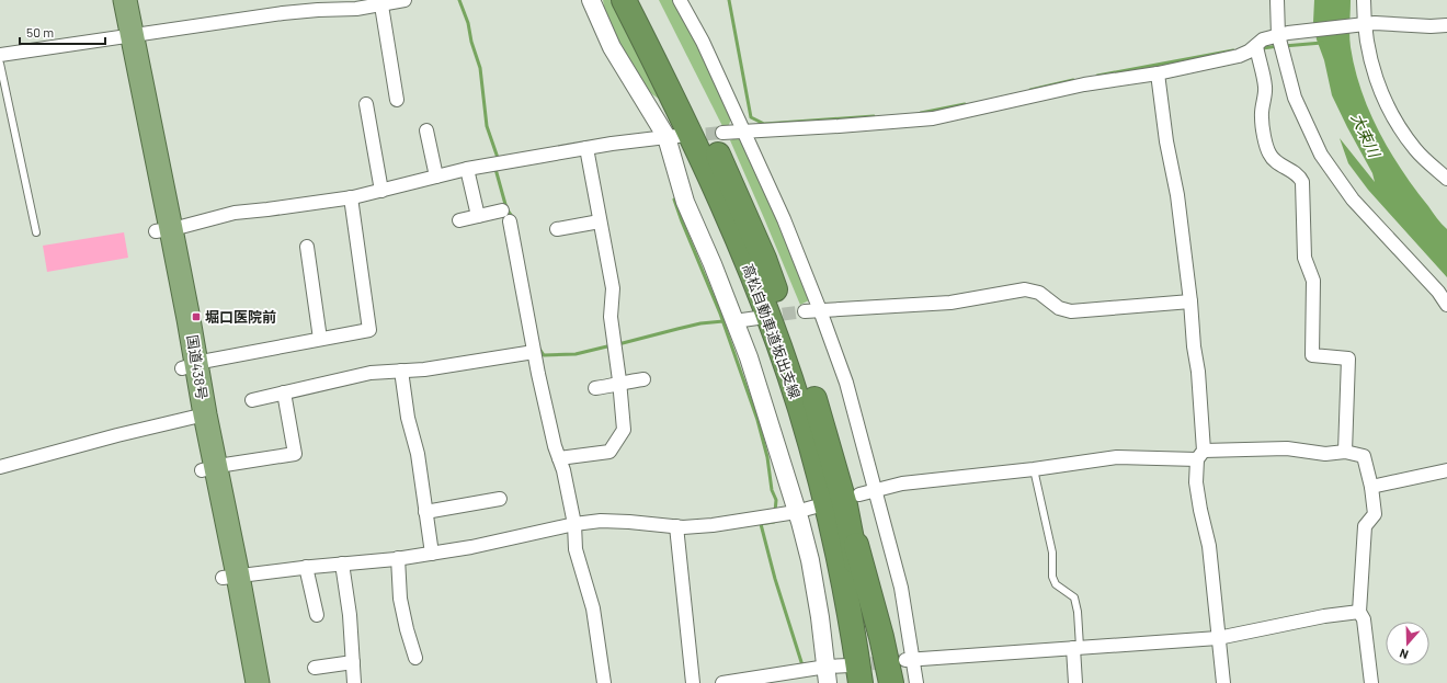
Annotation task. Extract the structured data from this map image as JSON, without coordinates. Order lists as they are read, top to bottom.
{
  "streets": {
    "highway": ["高松自動車道坂出支線", "国道438号"]
  },
  "water": ["大束川"],
  "places": {
    "transit": ["堀口医院前"]
  },
  "scale_bar": "50 m",
  "north": "bottom"
}
